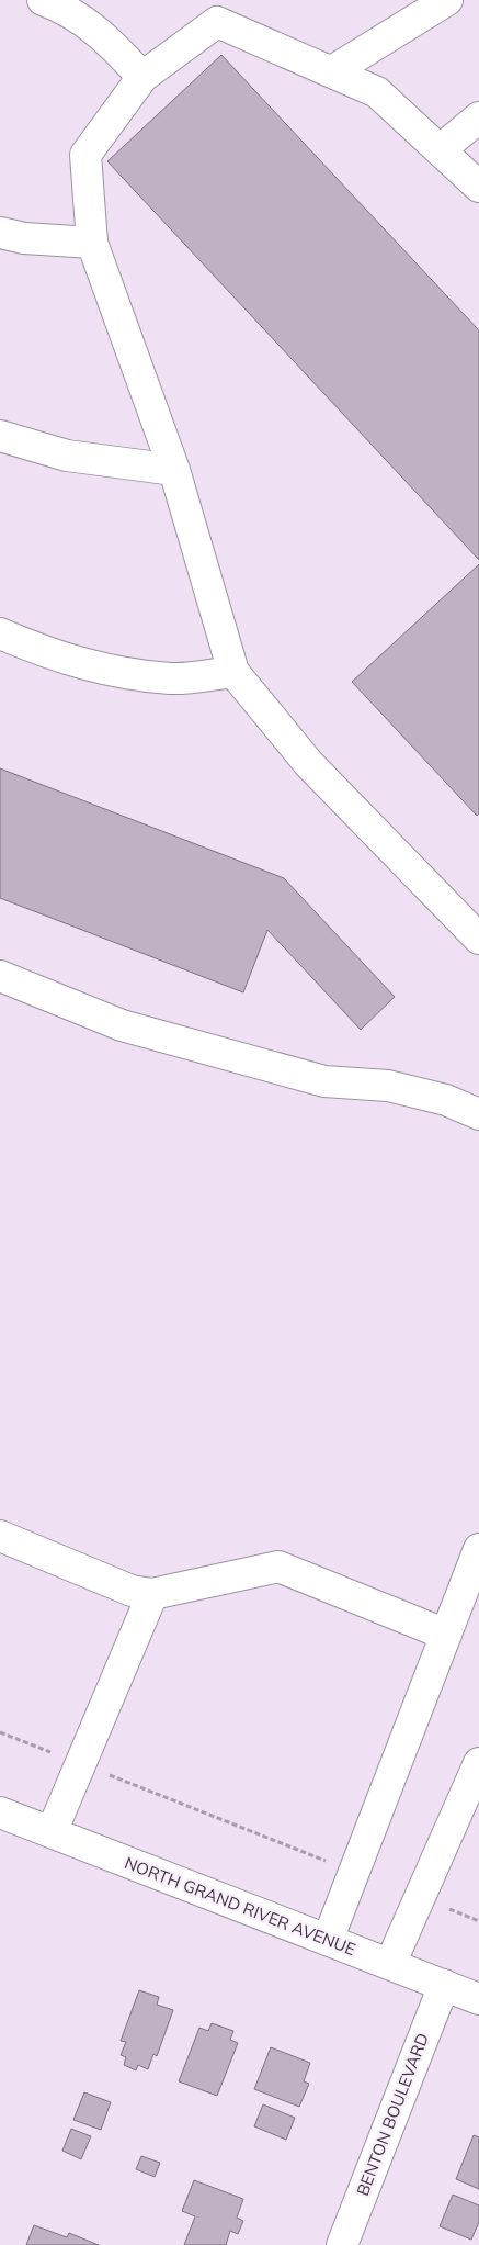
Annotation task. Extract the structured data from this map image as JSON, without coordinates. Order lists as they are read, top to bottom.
{
  "streets": {
    "main road": ["NORTH GRAND RIVER AVENUE", "BENTON BOULEVARD"]
  },
  "crossings": [
    ["NORTH GRAND RIVER AVENUE", "BENTON BOULEVARD"]
  ]
}
